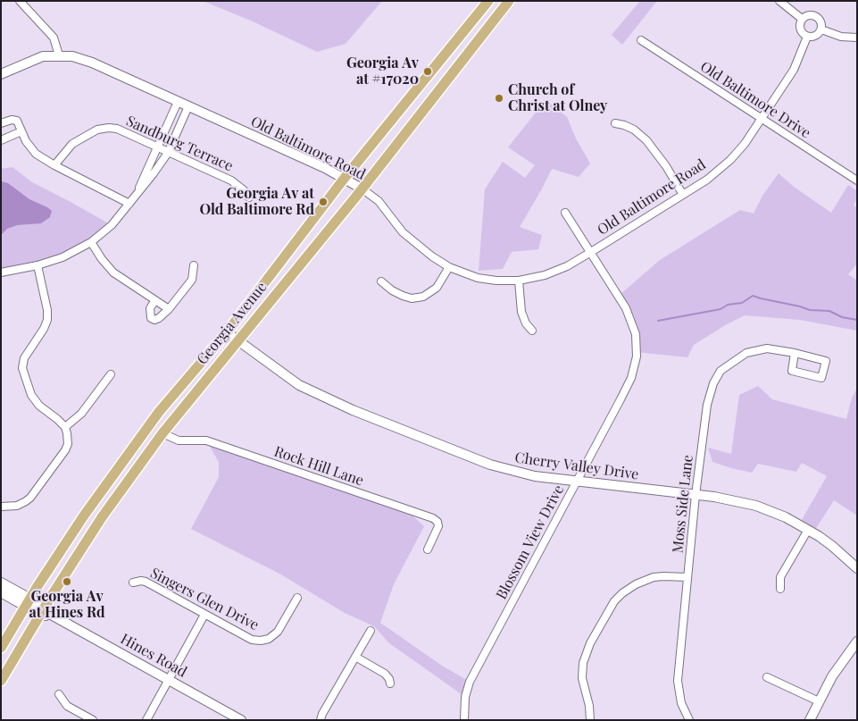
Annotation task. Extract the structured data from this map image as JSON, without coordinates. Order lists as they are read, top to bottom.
{
  "streets": {
    "main road": ["Georgia Avenue"],
    "street": [
      "Old Baltimore Drive",
      "Sandburg Terrace",
      "Old Baltimore Road",
      "Rock Hill Lane",
      "Cherry Valley Drive",
      "Moss Side Lane",
      "Blossom View Drive",
      "Singers Glen Drive",
      "Hines Road"
    ]
  },
  "crossings": [
    ["Old Baltimore Drive", "Old Baltimore Road"],
    ["Old Baltimore Road", "Georgia Avenue"],
    ["Old Baltimore Road", "Blossom View Drive"],
    ["Georgia Avenue", "Rock Hill Lane"],
    ["Georgia Avenue", "Cherry Valley Drive"],
    ["Georgia Avenue", "Hines Road"],
    ["Cherry Valley Drive", "Moss Side Lane"],
    ["Cherry Valley Drive", "Blossom View Drive"]
  ],
  "places": [
    "Georgia Av at #17020",
    "Church of Christ at Olney",
    "Georgia Av at Old Baltimore Rd",
    "Georgia Av at Hines Rd"
  ]
}
